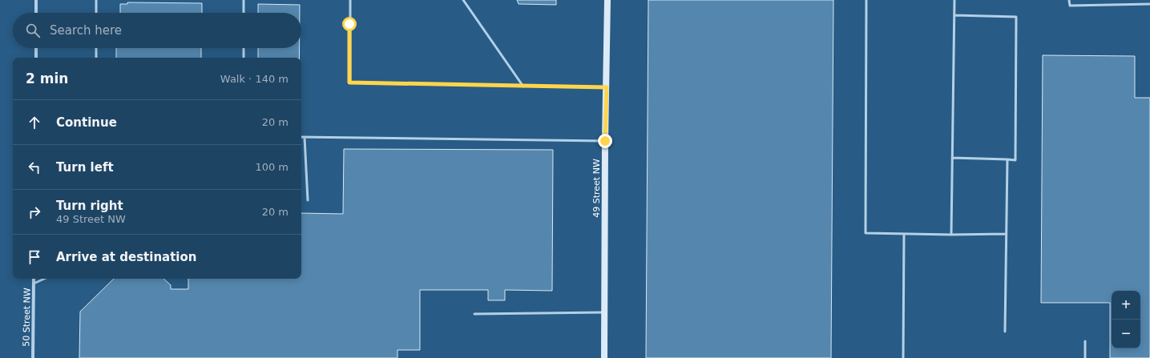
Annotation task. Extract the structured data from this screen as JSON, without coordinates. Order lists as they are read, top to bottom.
{
  "streets": {
    "street": ["49 Street NW", "50 Street NW"]
  },
  "page": {
    "search": "Search here",
    "heading": ["2 min", "Walk · 140 m"],
    "list": [
      ["Continue", "20 m"],
      ["Turn left", "100 m"],
      ["Turn right", "49 Street NW", "20 m"],
      "Arrive at destination"
    ],
    "map_buttons": ["+", "−"]
  }
}
